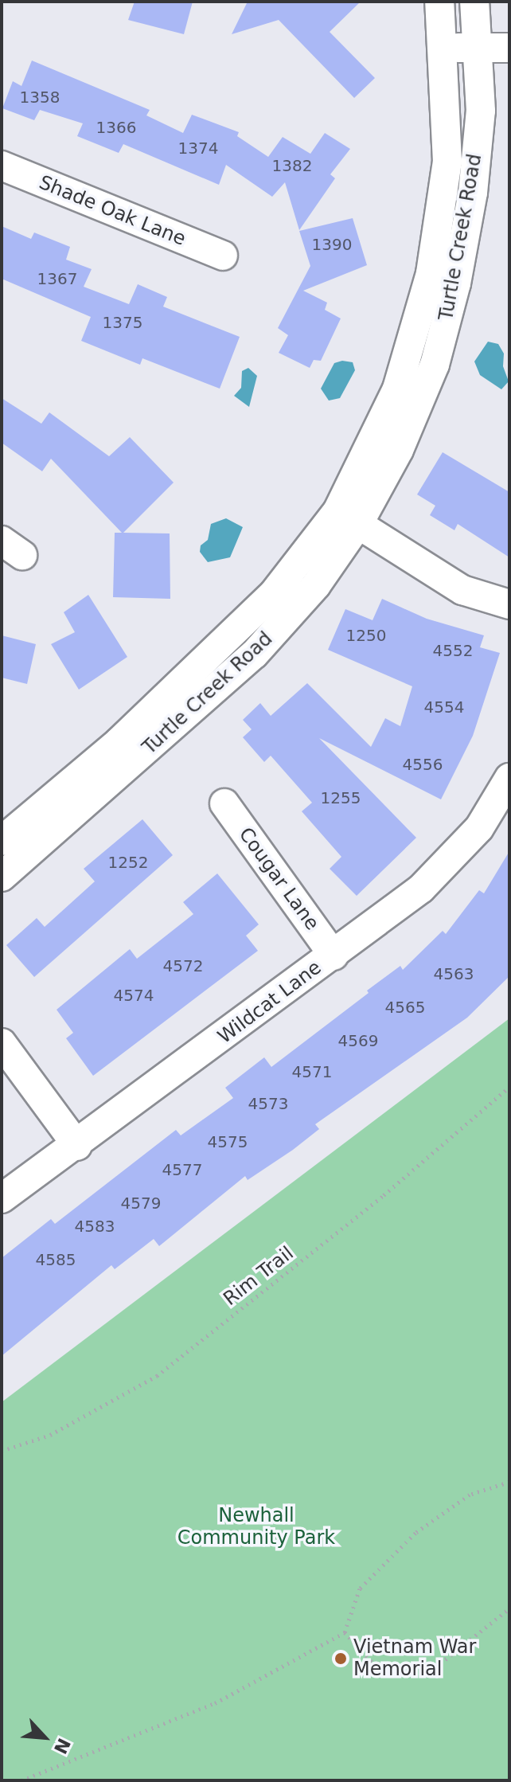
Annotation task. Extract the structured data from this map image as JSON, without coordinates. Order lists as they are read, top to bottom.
{
  "streets": {
    "street": [
      "Shade Oak Lane",
      "Turtle Creek Road",
      "Cougar Lane",
      "Wildcat Lane"
    ],
    "path": ["Rim Trail"]
  },
  "crossings": [
    ["Cougar Lane", "Wildcat Lane"]
  ],
  "parks": ["Newhall Community Park"],
  "places": ["Vietnam War Memorial"],
  "house_numbers": [
    "1358",
    "1366",
    "1374",
    "1382",
    "1390",
    "1367",
    "1375",
    "1250",
    "4552",
    "4554",
    "4556",
    "1255",
    "1252",
    "4572",
    "4563",
    "4574",
    "4565",
    "4569",
    "4571",
    "4573",
    "4575",
    "4577",
    "4579",
    "4583",
    "4585"
  ],
  "north": "bottom right"
}
